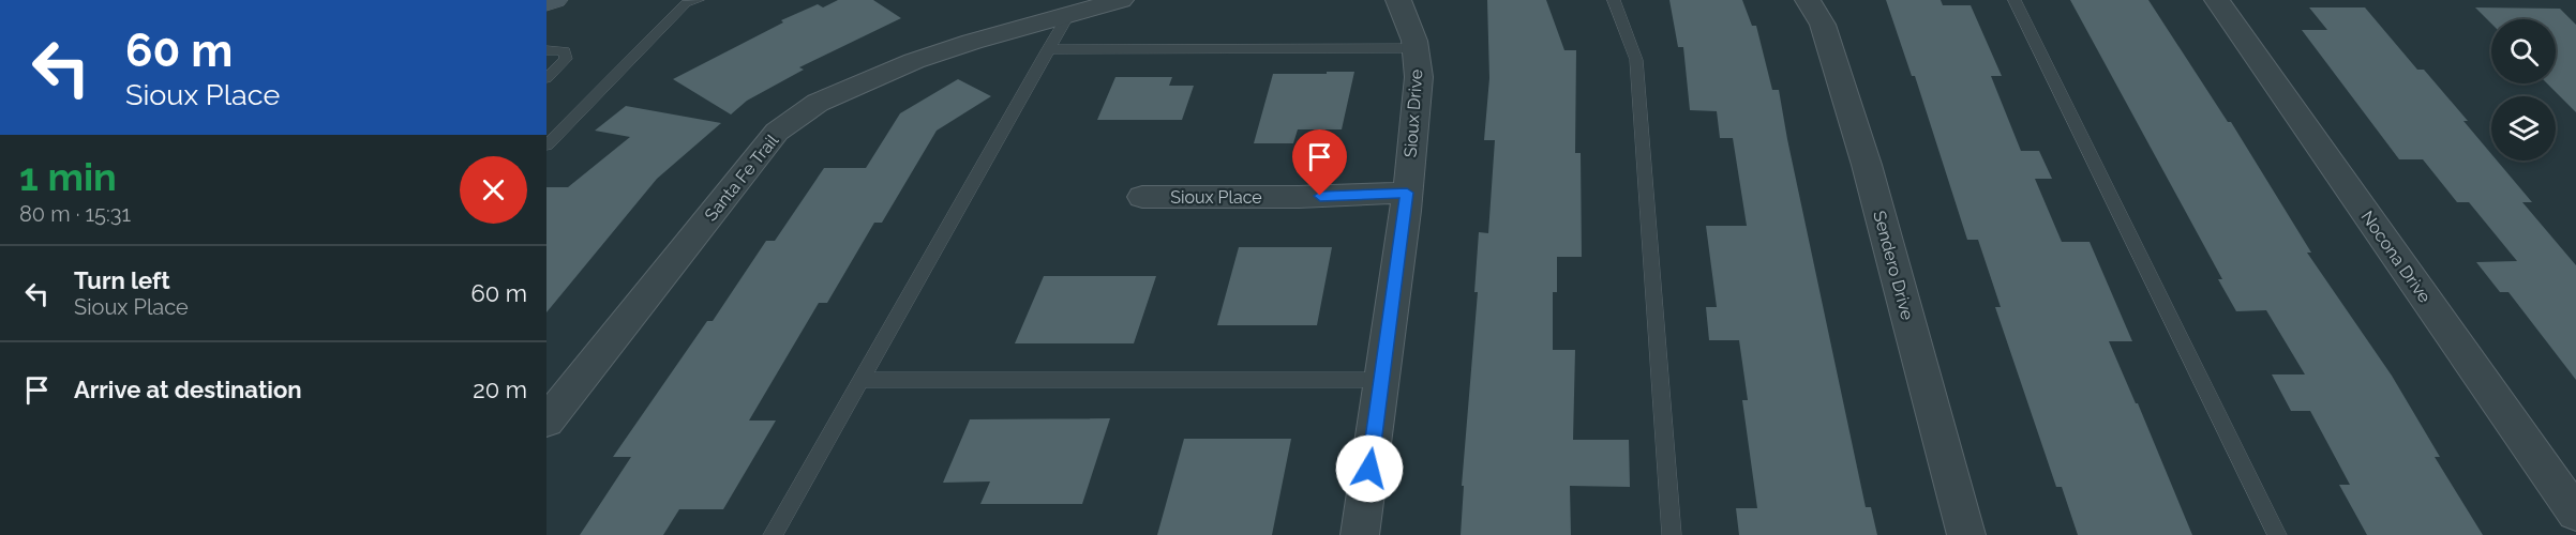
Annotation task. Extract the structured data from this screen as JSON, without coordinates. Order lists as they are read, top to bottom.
{
  "streets": {
    "street": [
      "Sioux Drive",
      "Santa Fe Trail",
      "Sioux Place",
      "Nocona Drive",
      "Sendero Drive"
    ]
  },
  "crossings": [
    ["Sioux Drive", "Sioux Place"]
  ],
  "page": {
    "turn": ["60 m", "Sioux Place"],
    "heading": ["1 min", "80 m · 15:31"],
    "list": [
      {
        "name": "Turn left",
        "note": "Sioux Place",
        "value": "60 m"
      },
      {
        "name": "Arrive at destination",
        "value": "20 m"
      }
    ]
  }
}
